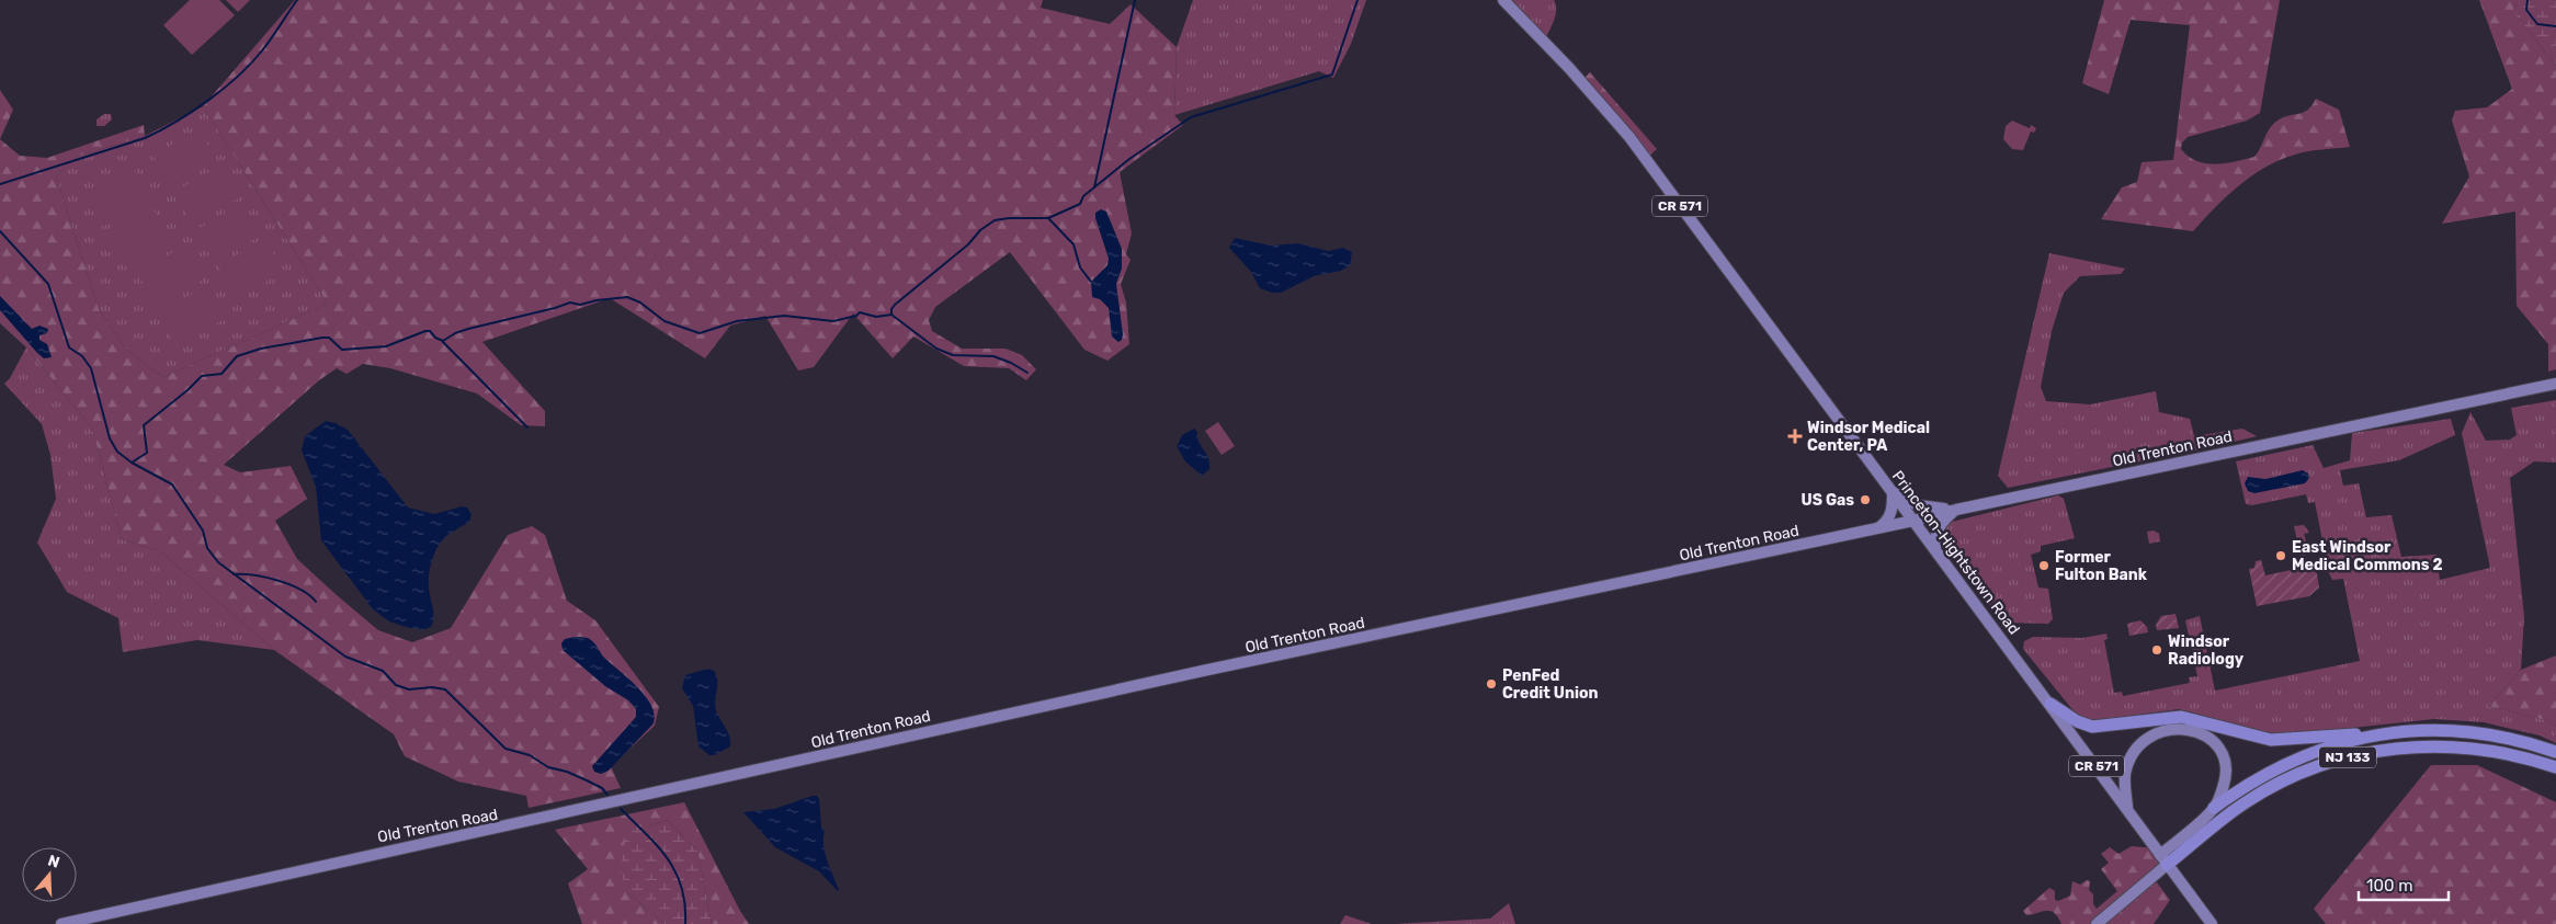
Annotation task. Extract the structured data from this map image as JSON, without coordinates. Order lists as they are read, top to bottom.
{
  "streets": {
    "highway": ["NJ 133"],
    "main road": ["CR 571", "Old Trenton Road", "Princeton-Hightstown Road"]
  },
  "crossings": [
    ["Old Trenton Road", "Princeton-Hightstown Road"],
    ["Princeton-Hightstown Road", "NJ 133"]
  ],
  "places": {
    "health": ["Windsor Medical Center, PA"],
    "other": [
      "US Gas",
      "East Windsor Medical Commons 2",
      "Former Fulton Bank",
      "Windsor Radiology",
      "PenFed Credit Union"
    ]
  },
  "scale_bar": "100 m",
  "north": "top"
}
